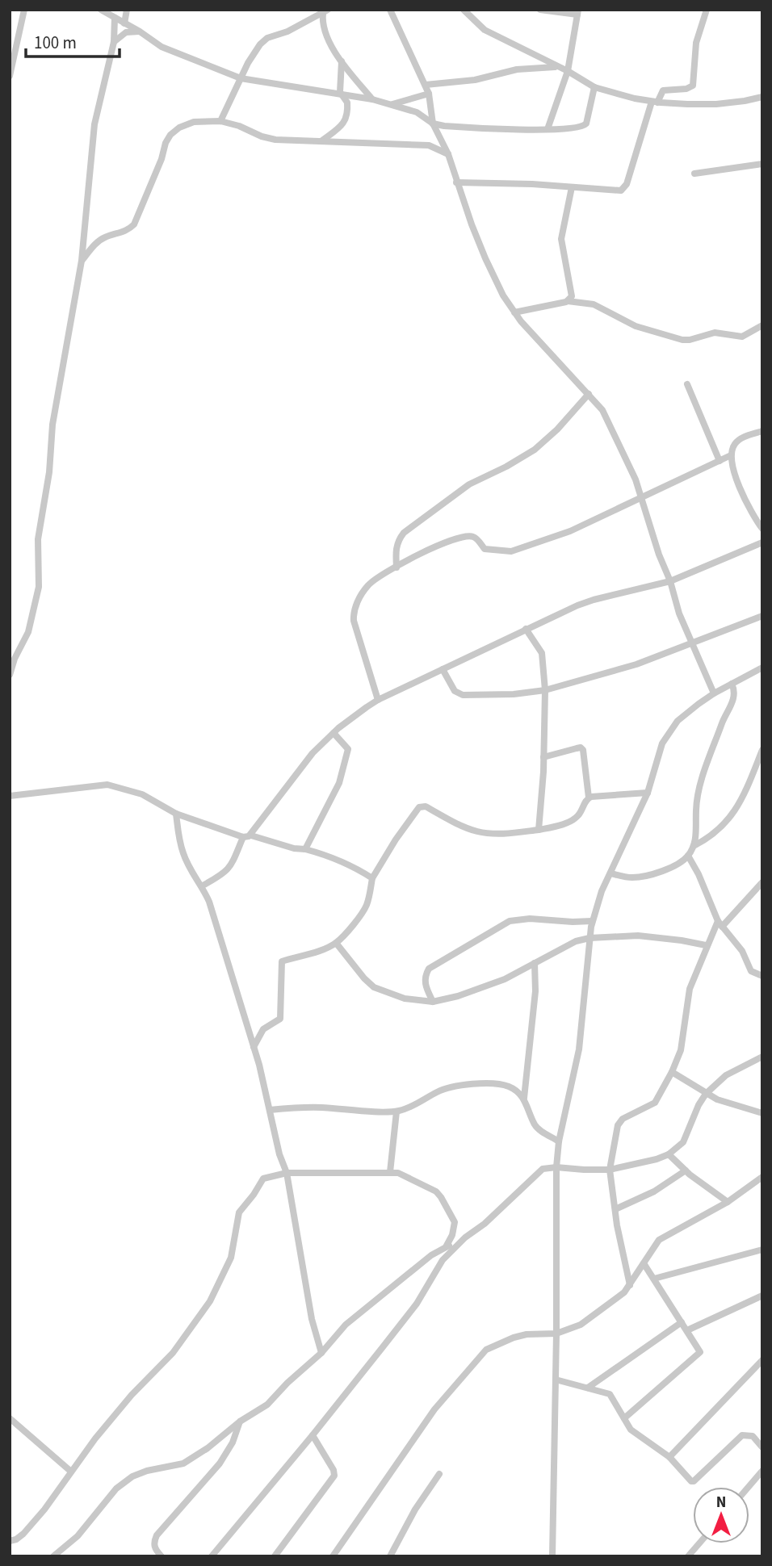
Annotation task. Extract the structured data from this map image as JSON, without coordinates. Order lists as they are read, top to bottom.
{
  "scale_bar": "100 m",
  "north": "top"
}
